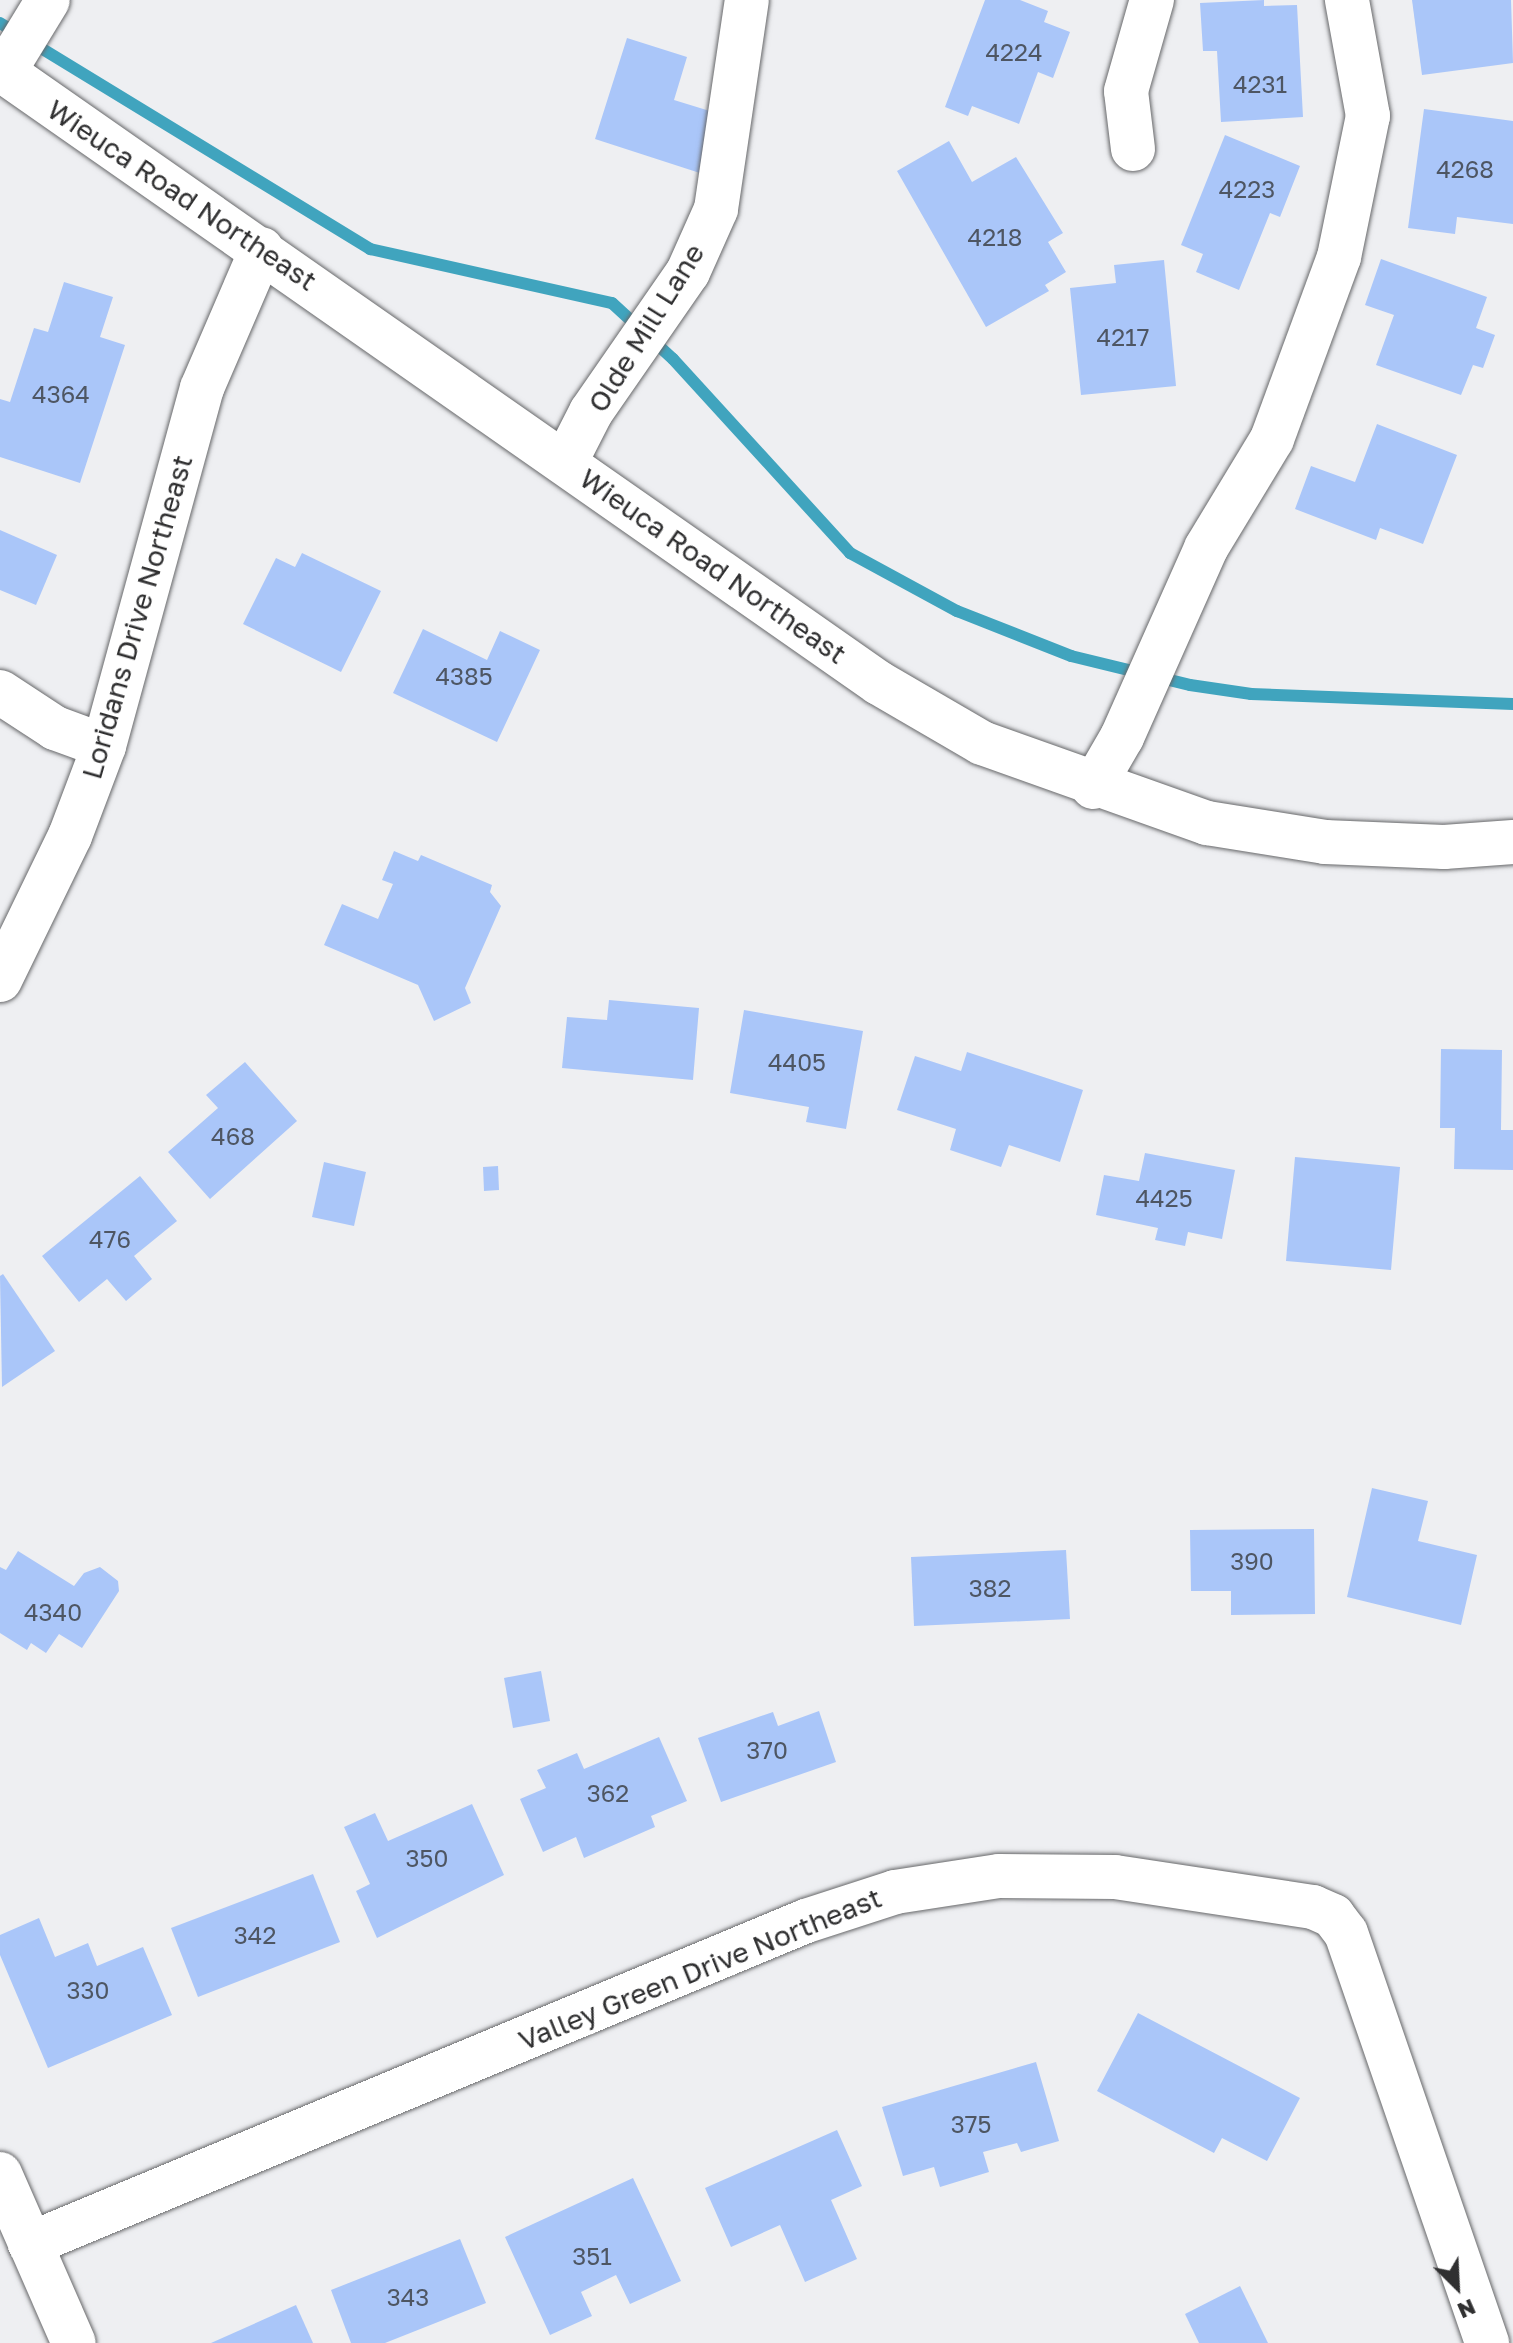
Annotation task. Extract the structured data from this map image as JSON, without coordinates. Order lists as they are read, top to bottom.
{
  "streets": {
    "street": [
      "Wieuca Road Northeast",
      "Olde Mill Lane",
      "Loridans Drive Northeast",
      "Valley Green Drive Northeast"
    ]
  },
  "crossings": [
    ["Wieuca Road Northeast", "Olde Mill Lane"],
    ["Wieuca Road Northeast", "Loridans Drive Northeast"]
  ],
  "house_numbers": [
    "4224",
    "4231",
    "4268",
    "4223",
    "4218",
    "4217",
    "4364",
    "4385",
    "4405",
    "468",
    "4425",
    "476",
    "390",
    "382",
    "4340",
    "370",
    "362",
    "350",
    "342",
    "330",
    "375",
    "351",
    "343"
  ],
  "north": "bottom right"
}
